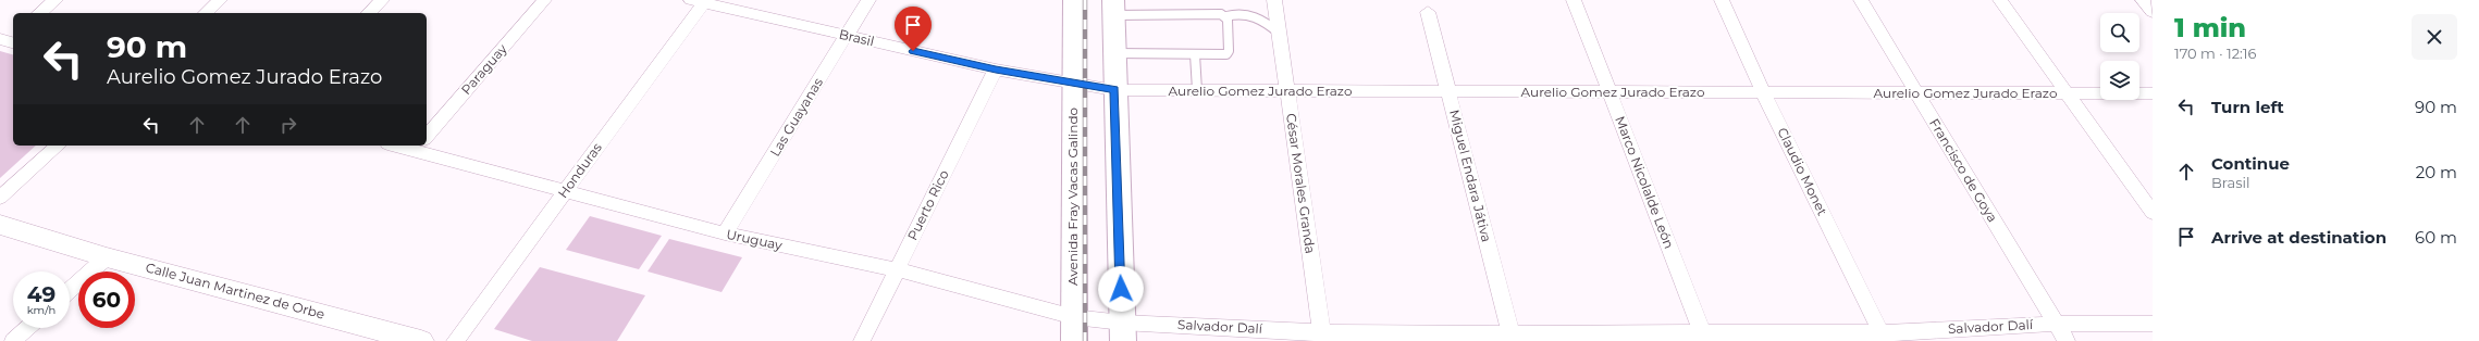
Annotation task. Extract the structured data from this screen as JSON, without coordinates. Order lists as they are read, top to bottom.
{
  "streets": {
    "main road": ["Avenida Fray Vacas Galindo"],
    "street": [
      "Brasil",
      "Paraguay",
      "Aurelio Gomez Jurado Erazo",
      "Las Guayanas",
      "Honduras",
      "Francisco de Goya",
      "Claudio Monet",
      "Miguel Endara Játiva",
      "Marco Nicolalde León",
      "César Morales Granda",
      "Puerto Rico",
      "Uruguay",
      "Calle Juan Martinez de Orbe",
      "Salvador Dalí"
    ]
  },
  "crossings": [
    ["Brasil", "Aurelio Gomez Jurado Erazo"],
    ["Brasil", "Las Guayanas"],
    ["Brasil", "Honduras"],
    ["Brasil", "Avenida Fray Vacas Galindo"],
    ["Brasil", "Puerto Rico"],
    ["Aurelio Gomez Jurado Erazo", "Francisco de Goya"],
    ["Aurelio Gomez Jurado Erazo", "Claudio Monet"],
    ["Aurelio Gomez Jurado Erazo", "Miguel Endara Játiva"],
    ["Aurelio Gomez Jurado Erazo", "Marco Nicolalde León"],
    ["Aurelio Gomez Jurado Erazo", "César Morales Granda"],
    ["Aurelio Gomez Jurado Erazo", "Avenida Fray Vacas Galindo"],
    ["Las Guayanas", "Uruguay"],
    ["Honduras", "Uruguay"],
    ["Francisco de Goya", "Salvador Dalí"],
    ["Claudio Monet", "Salvador Dalí"],
    ["Miguel Endara Játiva", "Salvador Dalí"],
    ["Marco Nicolalde León", "Salvador Dalí"],
    ["César Morales Granda", "Salvador Dalí"],
    ["Avenida Fray Vacas Galindo", "Uruguay"],
    ["Puerto Rico", "Uruguay"],
    ["Uruguay", "Salvador Dalí"]
  ],
  "page": {
    "heading": ["1 min", "170 m · 12:16"],
    "turn": ["90 m", "Aurelio Gomez Jurado Erazo"],
    "list": [
      {
        "name": "Turn left",
        "value": "90 m"
      },
      {
        "name": "Continue",
        "note": "Brasil",
        "value": "20 m"
      },
      {
        "name": "Arrive at destination",
        "value": "60 m"
      }
    ],
    "speed": "49 km/h",
    "limit": "60"
  }
}
